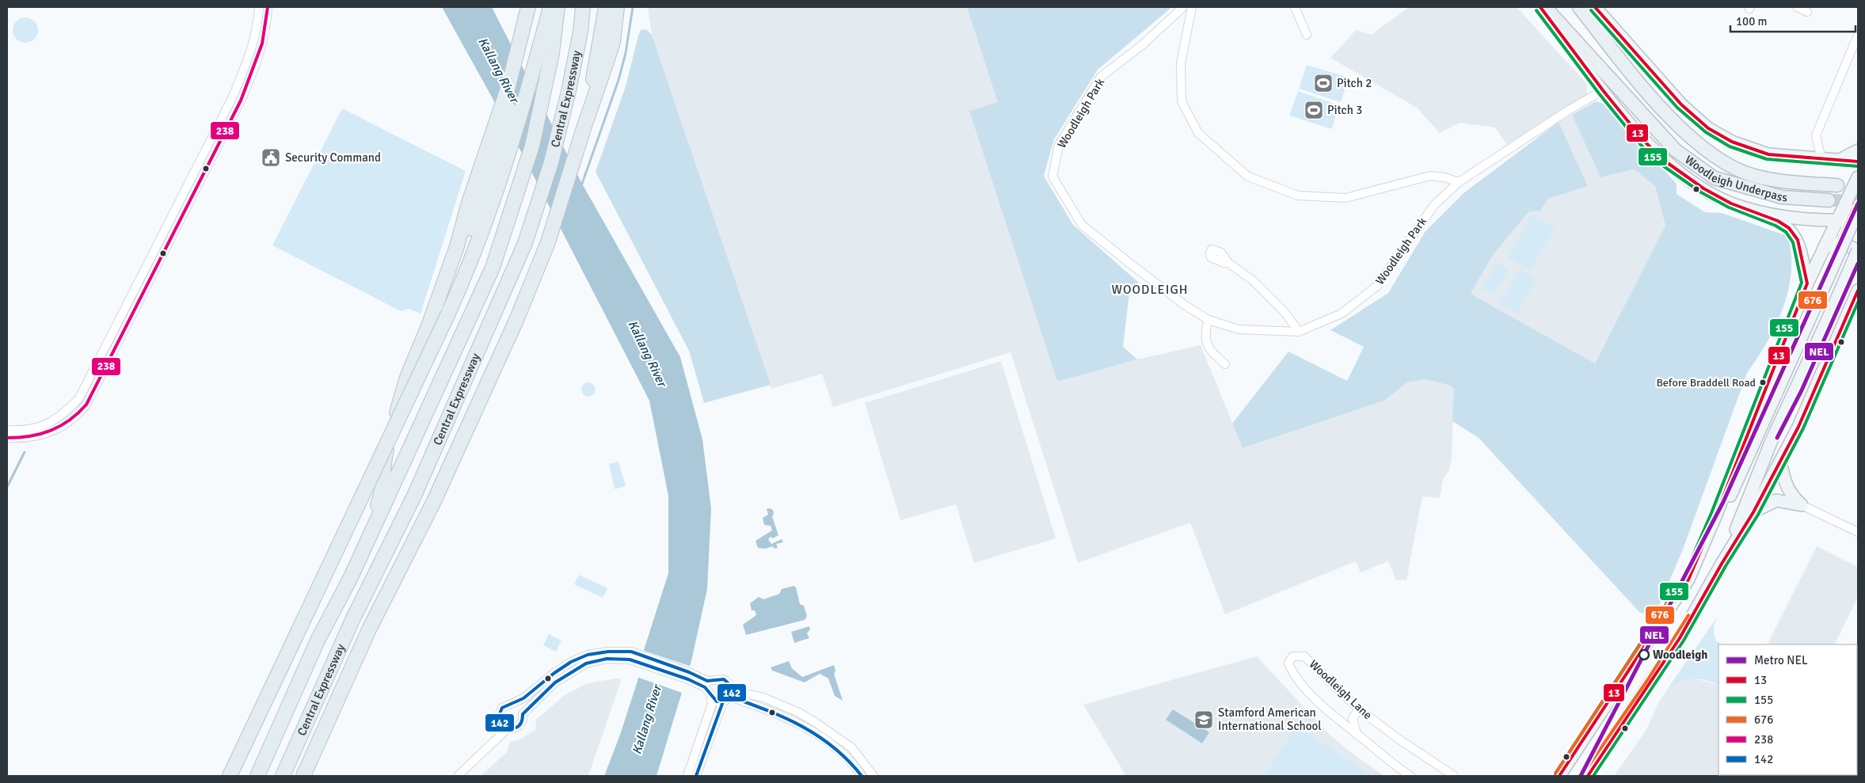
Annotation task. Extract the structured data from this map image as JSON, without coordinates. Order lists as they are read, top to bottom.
{
  "streets": {
    "highway": ["Central Expressway", "Woodleigh Underpass"],
    "street": ["Woodleigh Park", "Woodleigh Lane"]
  },
  "districts": ["WOODLEIGH"],
  "water": ["Kallang River"],
  "places": {
    "sports": ["Pitch 2", "Pitch 3"],
    "public building": ["Security Command"],
    "other": ["Before Braddell Road", "Woodleigh"],
    "school or university": ["Stamford American International School"]
  },
  "lines": [
    "transit line 13",
    "transit line 238",
    "transit line 155",
    "metro line NEL",
    "transit line 676",
    "transit line 142"
  ],
  "legend": [
    "Metro NEL",
    "13",
    "155",
    "676",
    "238",
    "142"
  ],
  "scale_bar": "100 m"
}
